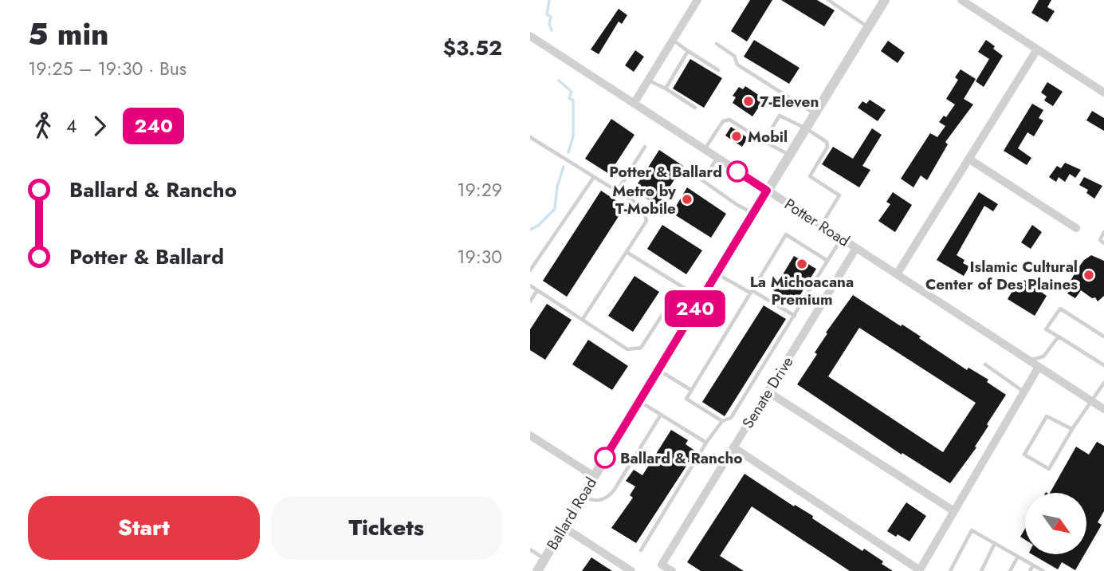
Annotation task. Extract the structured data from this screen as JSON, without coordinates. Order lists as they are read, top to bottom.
{
  "streets": {
    "street": ["Potter Road", "Senate Drive", "Ballard Road"]
  },
  "crossings": [
    ["Potter Road", "Senate Drive"],
    ["Potter Road", "Ballard Road"]
  ],
  "places": [
    "7-Eleven",
    "Mobil",
    "Potter & Ballard",
    "Metro by T-Mobile",
    "La Michoacana Premium",
    "Islamic Cultural Center of Des Plaines",
    "Ballard & Rancho"
  ],
  "lines": ["bus line 240"],
  "north": "bottom right",
  "page": {
    "heading": ["5 min", "19:25 – 19:30 · Bus", "$3.52"],
    "on_map": "240",
    "legs": ["4", "240"],
    "list": [
      {
        "name": "Ballard & Rancho",
        "value": "19:29"
      },
      {
        "name": "Potter & Ballard",
        "value": "19:30"
      }
    ],
    "buttons": ["Start", "Tickets"]
  }
}
